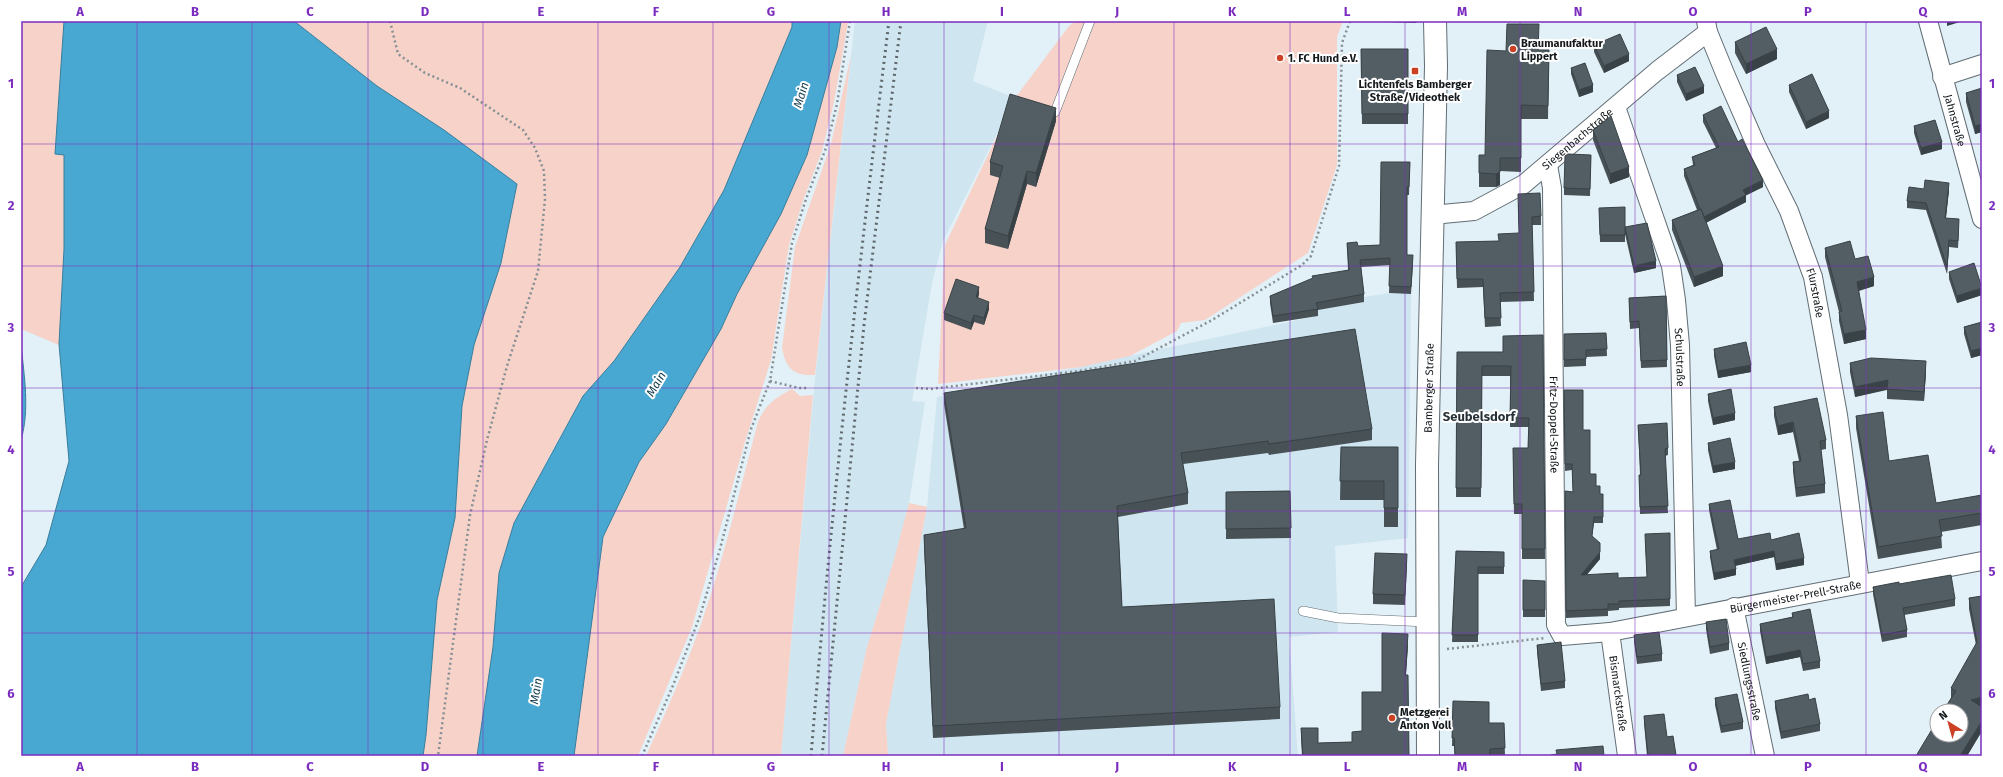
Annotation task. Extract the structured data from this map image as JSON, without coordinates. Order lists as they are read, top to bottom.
{
  "streets": {
    "street": [
      "Jahnstraße",
      "Siegenbachstraße",
      "Flurstraße",
      "Schulstraße",
      "Bamberger Straße",
      "Fritz-Doppel-Straße",
      "Bürgermeister-Prell-Straße",
      "Siedlungsstraße",
      "Bismarckstraße"
    ]
  },
  "crossings": [
    ["Siegenbachstraße", "Flurstraße"],
    ["Siegenbachstraße", "Schulstraße"],
    ["Siegenbachstraße", "Bamberger Straße"],
    ["Siegenbachstraße", "Fritz-Doppel-Straße"],
    ["Flurstraße", "Bürgermeister-Prell-Straße"],
    ["Schulstraße", "Bürgermeister-Prell-Straße"],
    ["Bürgermeister-Prell-Straße", "Siedlungsstraße"],
    ["Bürgermeister-Prell-Straße", "Bismarckstraße"]
  ],
  "districts": ["Seubelsdorf"],
  "water": ["Main"],
  "places": {
    "other": ["Braumanufaktur Lippert", "1. FC Hund e.V.", "Metzgerei Anton Voll"],
    "transit": ["Lichtenfels Bamberger Straße/Videothek"]
  },
  "north": "top left",
  "grid": {
    "columns": [
      "A",
      "B",
      "C",
      "D",
      "E",
      "F",
      "G",
      "H",
      "I",
      "J",
      "K",
      "L",
      "M",
      "N",
      "O",
      "P",
      "Q"
    ],
    "rows": [
      "1",
      "2",
      "3",
      "4",
      "5",
      "6"
    ]
  }
}
